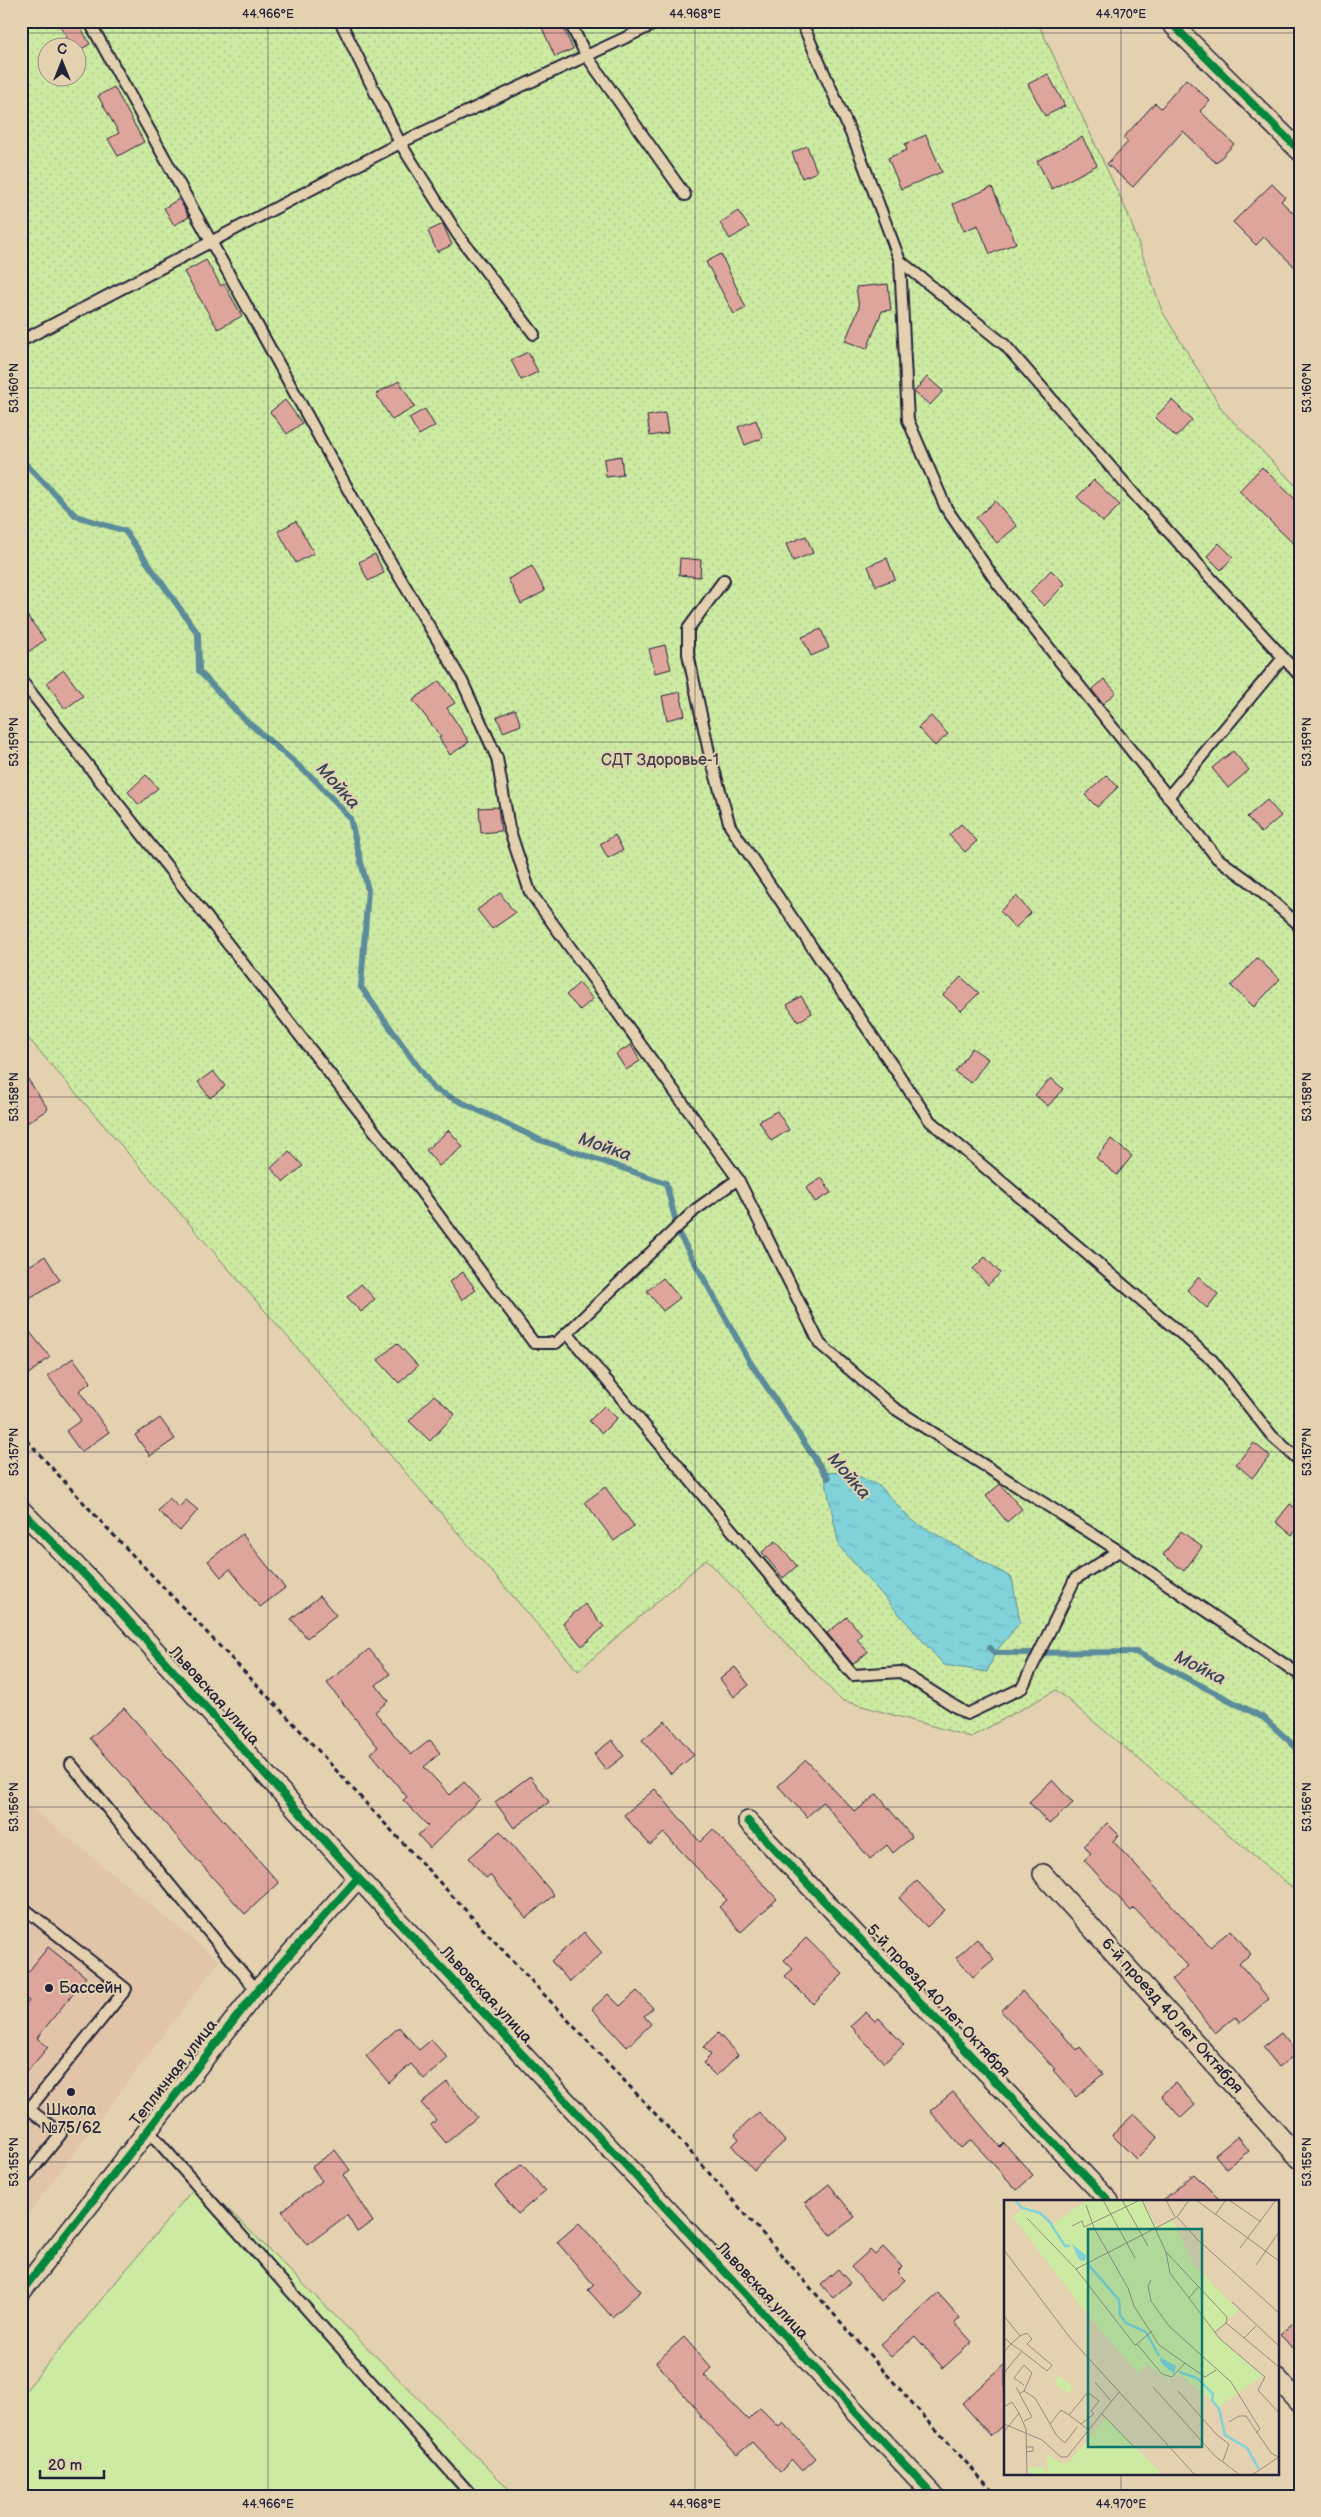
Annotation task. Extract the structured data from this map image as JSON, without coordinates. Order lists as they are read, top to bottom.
{
  "streets": {
    "street": [
      "Львовская улица",
      "5-й проезд 40 лет Октября",
      "6-й проезд 40 лет Октября",
      "Тепличная улица"
    ]
  },
  "crossings": [
    ["Львовская улица", "Тепличная улица"]
  ],
  "water": ["Мойка"],
  "parks": ["СДТ Здоровье-1"],
  "places": ["Бассейн", "Школа №75/62"],
  "scale_bar": "20 m",
  "north": "top",
  "coordinates": [
    "44.966°E",
    "44.968°E",
    "44.970°E",
    "53.160°N",
    "53.159°N",
    "53.158°N",
    "53.157°N",
    "53.156°N",
    "53.155°N"
  ]
}
